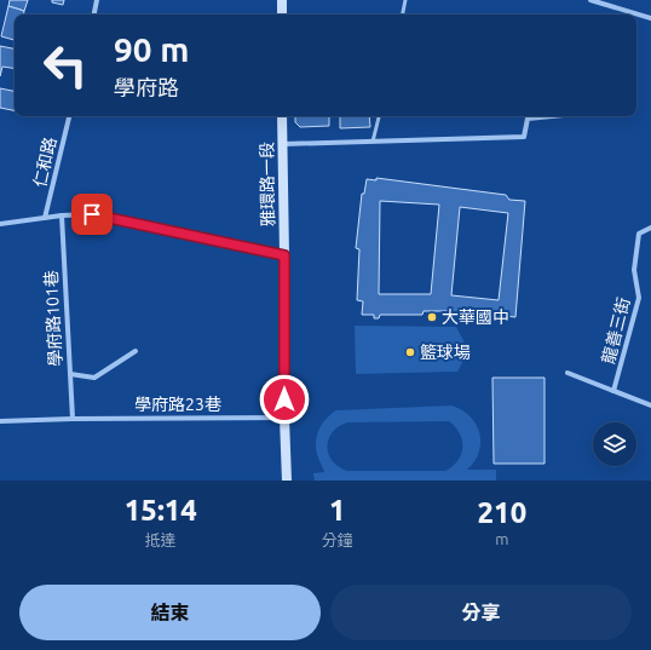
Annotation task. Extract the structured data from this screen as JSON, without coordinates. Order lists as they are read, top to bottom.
{
  "streets": {
    "street": [
      "仁和路",
      "雅環路一段",
      "學府路101巷",
      "龍善三街",
      "學府路23巷"
    ]
  },
  "crossings": [
    ["雅環路一段", "學府路23巷"],
    ["學府路101巷", "學府路23巷"]
  ],
  "places": ["大華國中", "籃球場"],
  "page": {
    "turn": ["90 m", "學府路"],
    "eta": [
      "15:14",
      "抵達",
      "1",
      "分鐘",
      "210",
      "m"
    ],
    "buttons": ["結束", "分享"]
  }
}
